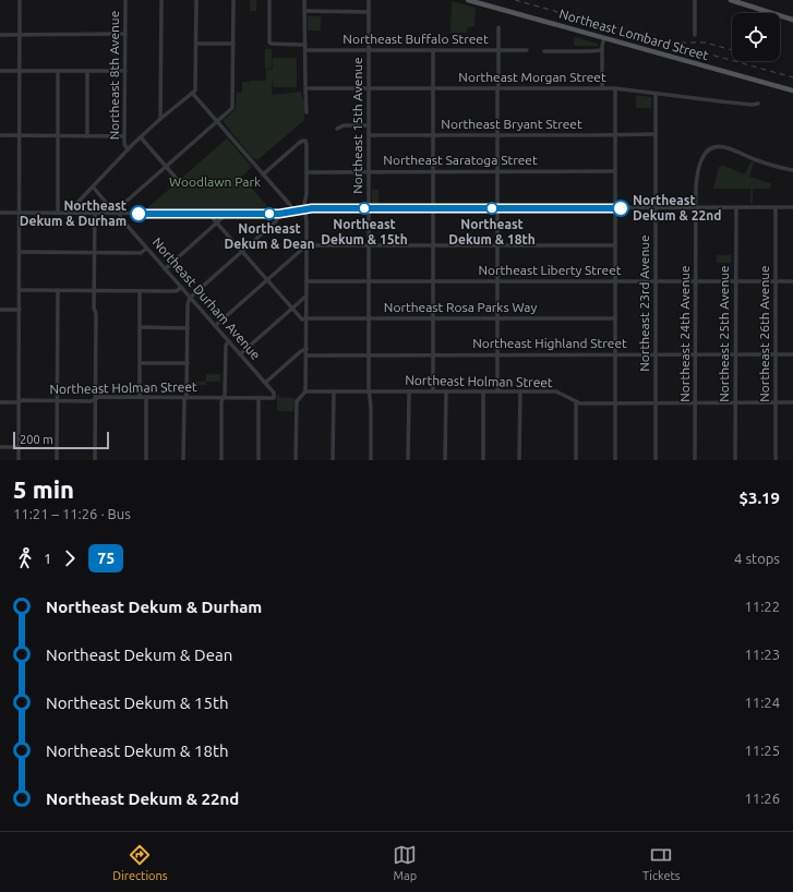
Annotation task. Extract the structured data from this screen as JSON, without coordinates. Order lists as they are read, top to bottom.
{
  "streets": {
    "main road": ["Northeast Lombard Street"],
    "street": [
      "Northeast Buffalo Street",
      "Northeast 8th Avenue",
      "Northeast Morgan Street",
      "Northeast Bryant Street",
      "Northeast 15th Avenue",
      "Northeast Saratoga Street",
      "Northeast Liberty Street",
      "Northeast Durham Avenue",
      "Northeast 23rd Avenue",
      "Northeast Rosa Parks Way",
      "Northeast 24th Avenue",
      "Northeast 25th Avenue",
      "Northeast 26th Avenue",
      "Northeast Highland Street",
      "Northeast Holman Street"
    ]
  },
  "crossings": [
    ["Northeast Buffalo Street", "Northeast 15th Avenue"],
    ["Northeast Morgan Street", "Northeast 15th Avenue"],
    ["Northeast Morgan Street", "Northeast 23rd Avenue"],
    ["Northeast Bryant Street", "Northeast 15th Avenue"],
    ["Northeast Bryant Street", "Northeast 23rd Avenue"],
    ["Northeast 15th Avenue", "Northeast Saratoga Street"],
    ["Northeast 15th Avenue", "Northeast Liberty Street"],
    ["Northeast 15th Avenue", "Northeast Rosa Parks Way"],
    ["Northeast 15th Avenue", "Northeast Highland Street"],
    ["Northeast 15th Avenue", "Northeast Holman Street"],
    ["Northeast Liberty Street", "Northeast 23rd Avenue"],
    ["Northeast Liberty Street", "Northeast 24th Avenue"],
    ["Northeast Liberty Street", "Northeast 25th Avenue"],
    ["Northeast Liberty Street", "Northeast 26th Avenue"],
    ["Northeast Durham Avenue", "Northeast Holman Street"],
    ["Northeast 23rd Avenue", "Northeast Highland Street"],
    ["Northeast 23rd Avenue", "Northeast Holman Street"],
    ["Northeast 24th Avenue", "Northeast Highland Street"],
    ["Northeast 24th Avenue", "Northeast Holman Street"],
    ["Northeast 25th Avenue", "Northeast Highland Street"],
    ["Northeast 25th Avenue", "Northeast Holman Street"],
    ["Northeast 26th Avenue", "Northeast Highland Street"],
    ["Northeast 26th Avenue", "Northeast Holman Street"]
  ],
  "parks": ["Woodlawn Park"],
  "places": [
    "Northeast Dekum & 15th",
    "Northeast Dekum & 18th",
    "Northeast Dekum & 22nd",
    "Northeast Dekum & Durham",
    "Northeast Dekum & Dean"
  ],
  "lines": ["bus line 75"],
  "scale_bar": "200 m",
  "page": {
    "scale": "200 m",
    "heading": ["5 min", "11:21 – 11:26 · Bus", "$3.19"],
    "legs": ["1", "75", "4 stops"],
    "list": [
      {
        "name": "Northeast Dekum & Durham",
        "value": "11:22"
      },
      {
        "name": "Northeast Dekum & Dean",
        "value": "11:23"
      },
      {
        "name": "Northeast Dekum & 15th",
        "value": "11:24"
      },
      {
        "name": "Northeast Dekum & 18th",
        "value": "11:25"
      },
      {
        "name": "Northeast Dekum & 22nd",
        "value": "11:26"
      }
    ],
    "tabs": ["Directions", "Map", "Tickets"]
  }
}
